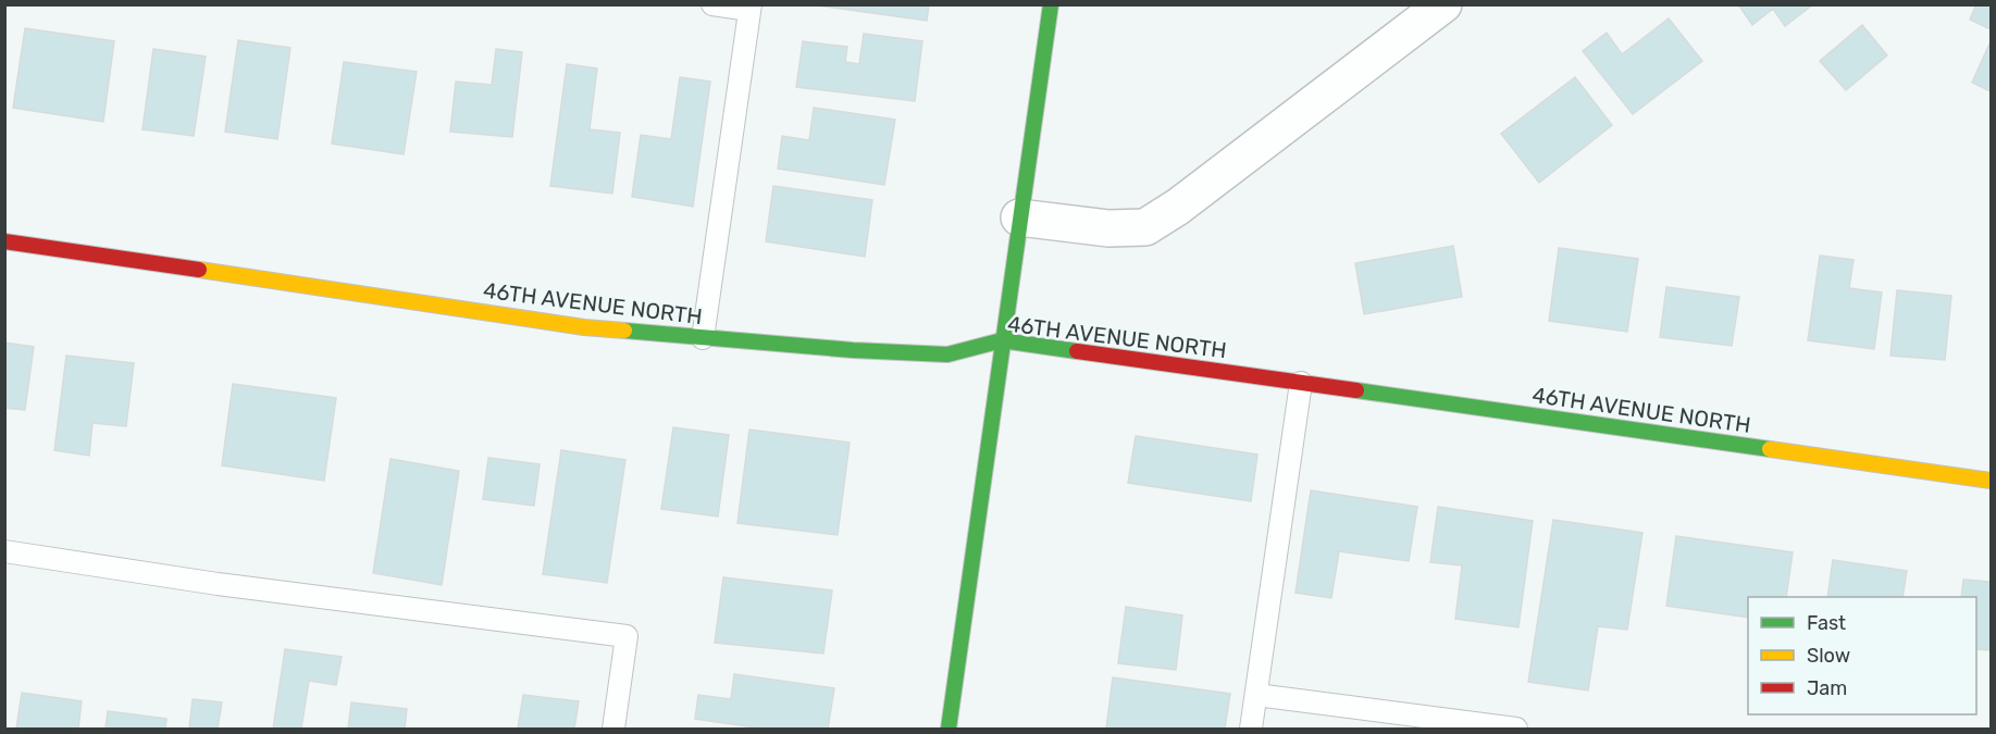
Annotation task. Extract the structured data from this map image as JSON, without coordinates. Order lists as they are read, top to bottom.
{
  "streets": {
    "street": ["46TH AVENUE NORTH"]
  },
  "legend": ["Fast", "Slow", "Jam"]
}
